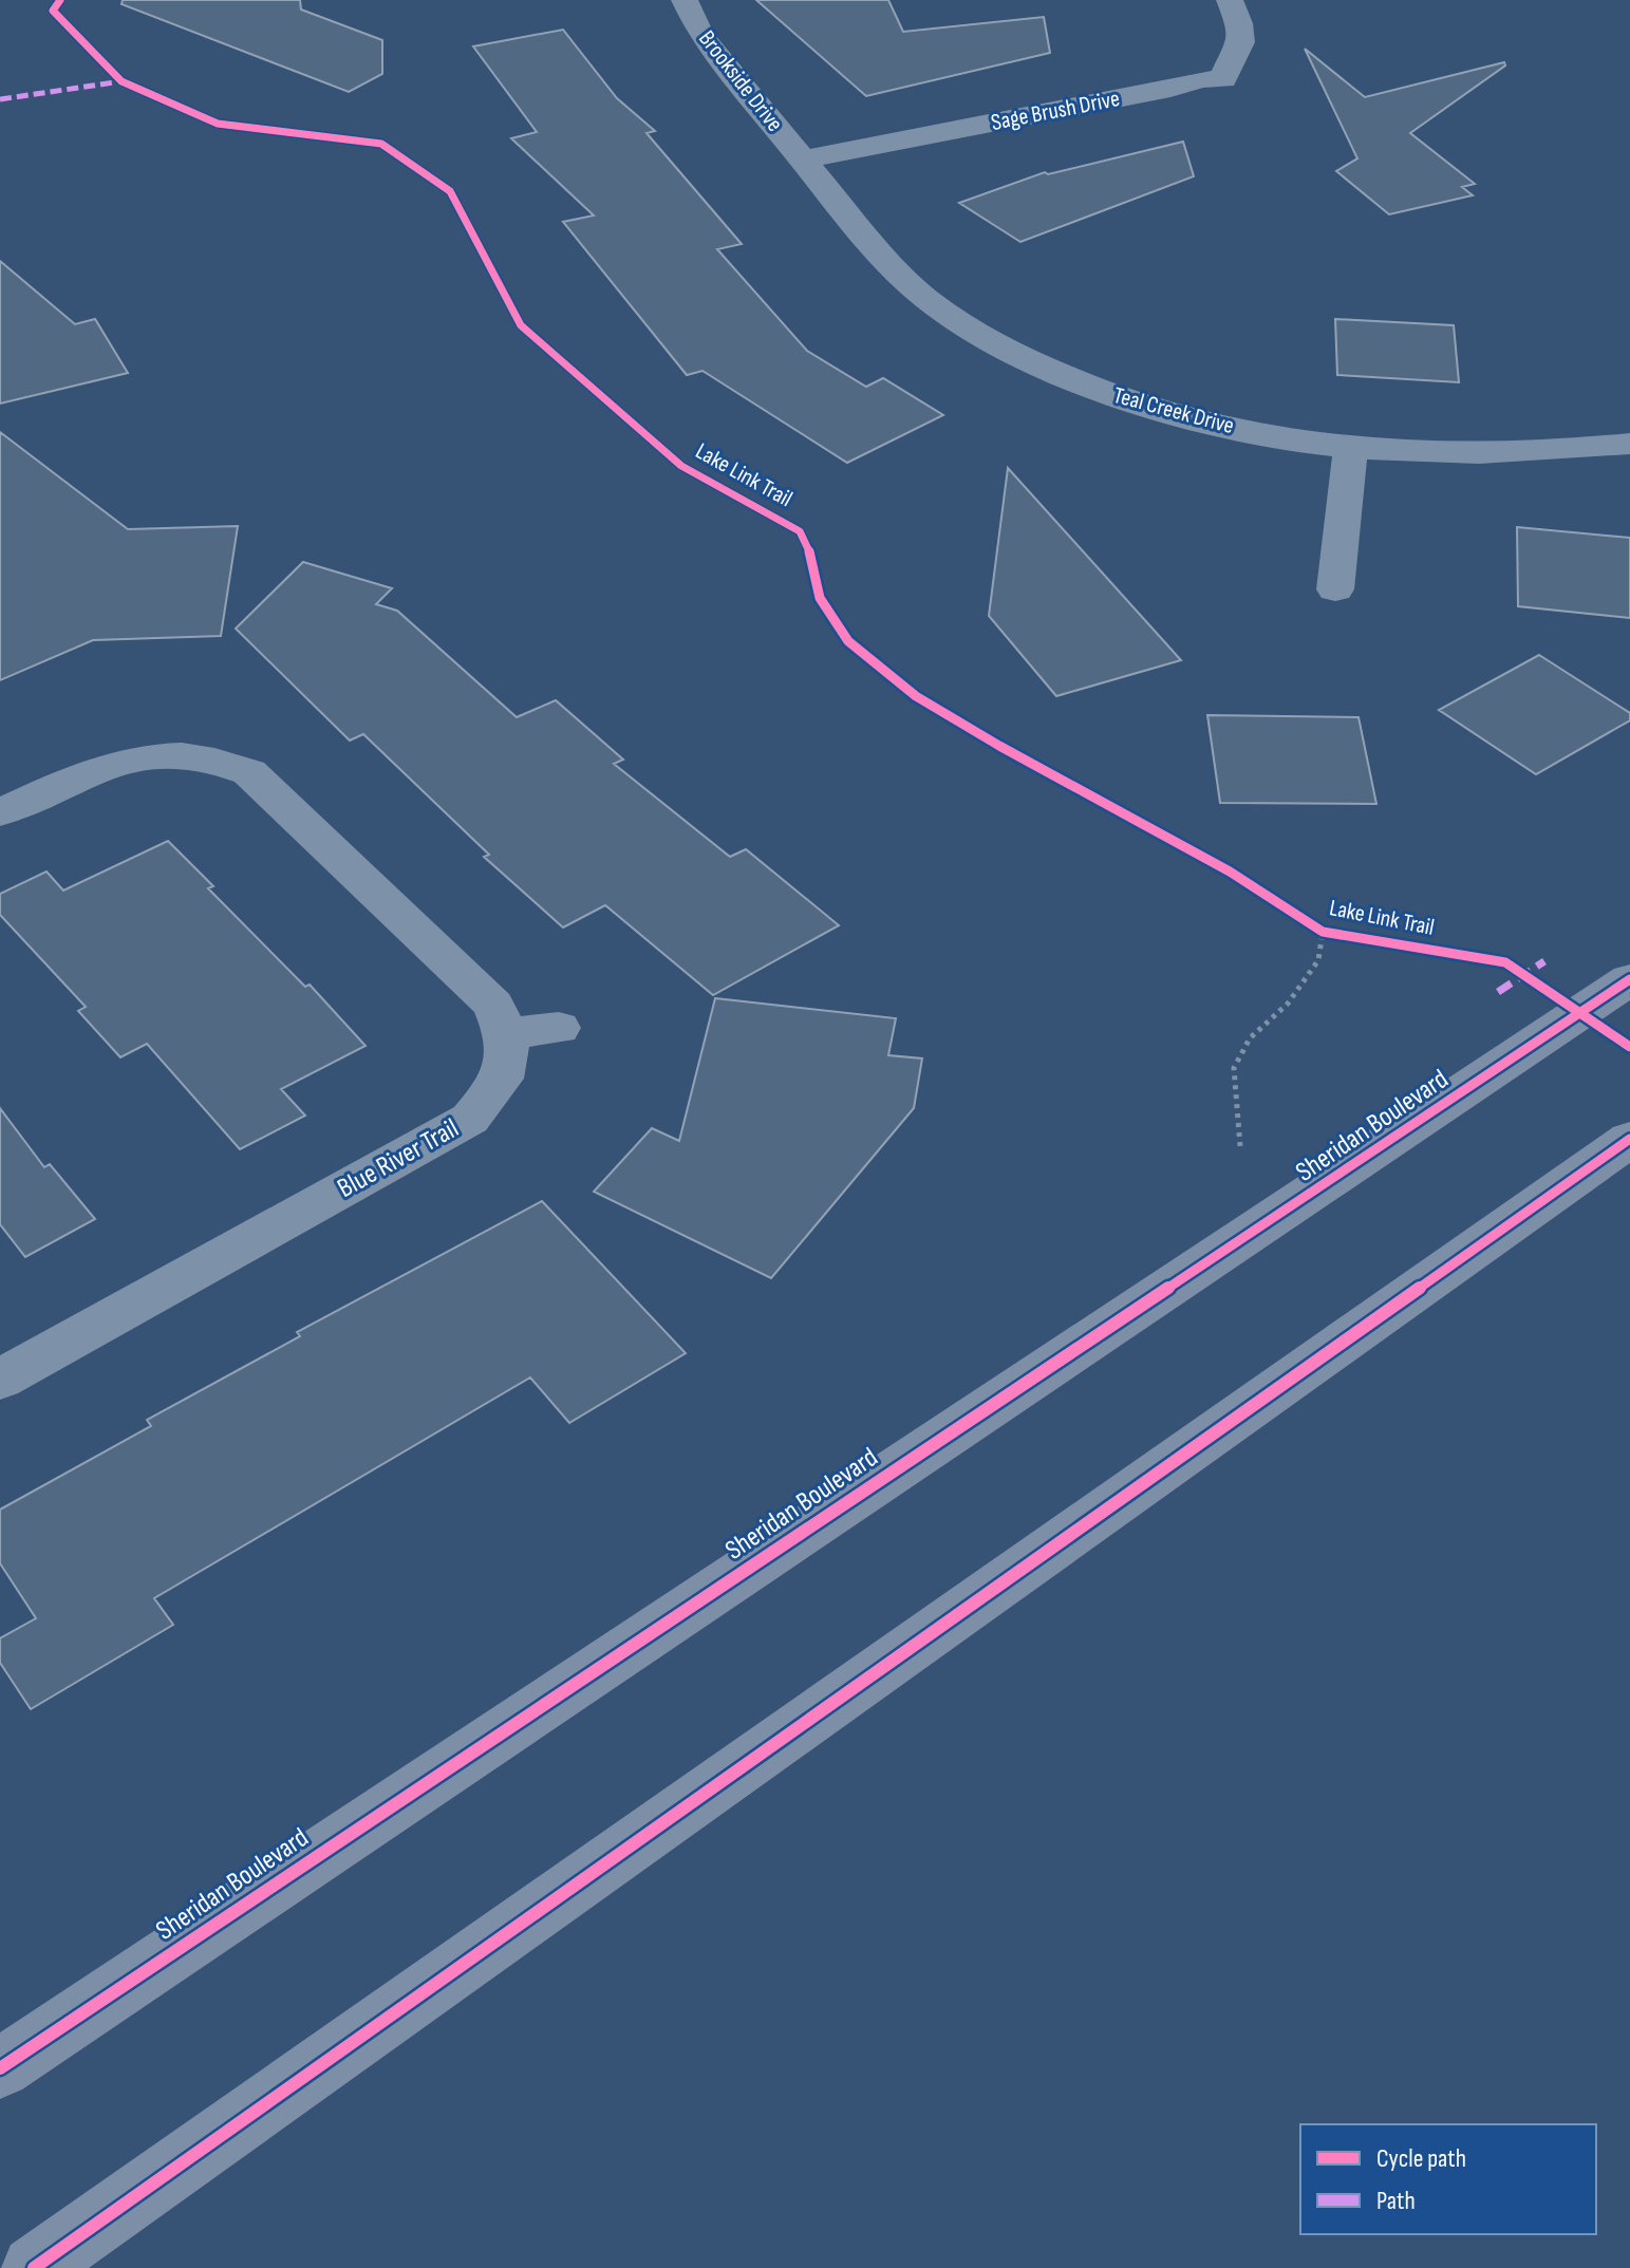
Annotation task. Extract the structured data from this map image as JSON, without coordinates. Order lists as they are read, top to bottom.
{
  "streets": {
    "main road": ["Sheridan Boulevard"],
    "street": [
      "Brookside Drive",
      "Sage Brush Drive",
      "Teal Creek Drive",
      "Blue River Trail"
    ],
    "cycle path": ["Lake Link Trail"]
  },
  "crossings": [
    ["Brookside Drive", "Sage Brush Drive"],
    ["Brookside Drive", "Teal Creek Drive"],
    ["Sage Brush Drive", "Teal Creek Drive"]
  ],
  "legend": ["Cycle path", "Path"]
}
